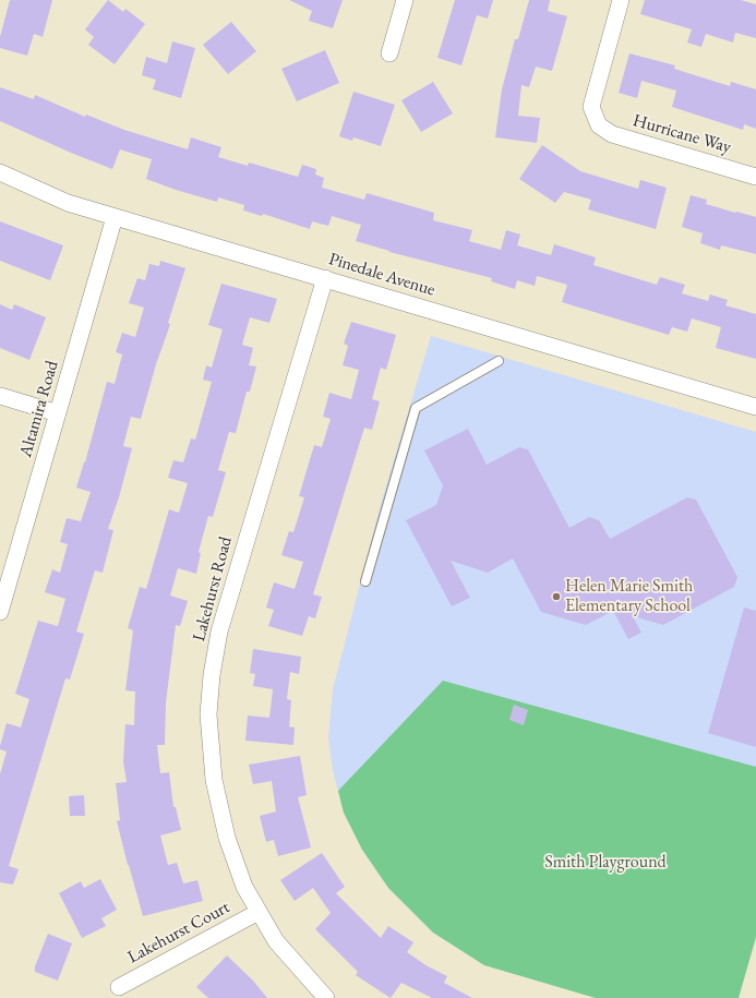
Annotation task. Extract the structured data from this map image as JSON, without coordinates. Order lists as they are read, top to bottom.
{
  "streets": {
    "street": [
      "Hurricane Way",
      "Pinedale Avenue",
      "Altamira Road",
      "Lakehurst Road",
      "Lakehurst Court"
    ]
  },
  "crossings": [
    ["Pinedale Avenue", "Altamira Road"],
    ["Pinedale Avenue", "Lakehurst Road"],
    ["Lakehurst Road", "Lakehurst Court"]
  ],
  "parks": ["Smith Playground"],
  "places": ["Helen Marie Smith Elementary School"]
}
